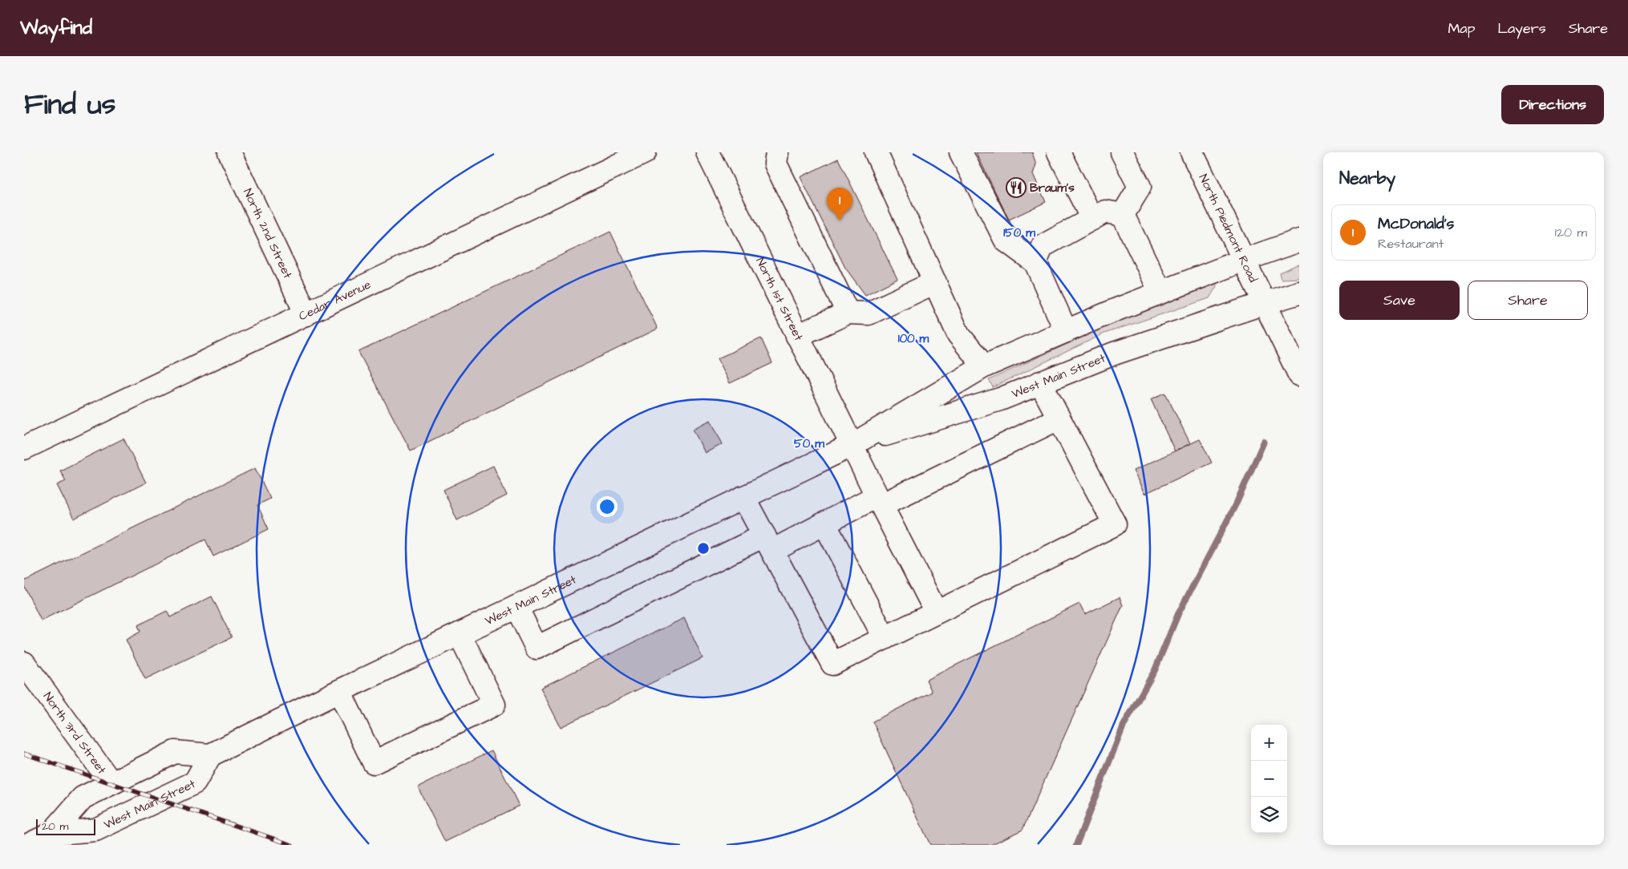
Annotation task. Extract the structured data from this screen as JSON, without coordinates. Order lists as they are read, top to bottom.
{
  "streets": {
    "main road": [
      "North Piedmont Road",
      "North 2nd Street",
      "North 1st Street",
      "Cedar Avenue",
      "West Main Street",
      "North 3rd Street"
    ]
  },
  "crossings": [
    ["North Piedmont Road", "West Main Street"],
    ["North 2nd Street", "Cedar Avenue"],
    ["North 1st Street", "West Main Street"],
    ["West Main Street", "North 3rd Street"]
  ],
  "places": {
    "restaurant": ["Braum's"]
  },
  "scale_bar": "20 m",
  "page": {
    "header": "Wayfind",
    "nav": ["Map", "Layers", "Share"],
    "title": "Find us",
    "buttons": [
      "Directions",
      ["Save", "Share"]
    ],
    "heading": "Nearby",
    "pins": "1",
    "list": [
      {
        "mark": "1",
        "name": "McDonald's",
        "note": "Restaurant",
        "value": "120 m"
      }
    ],
    "map_buttons": ["+", "−"],
    "scale": "20 m"
  },
  "rings": ["150 m", "100 m", "50 m"]
}
